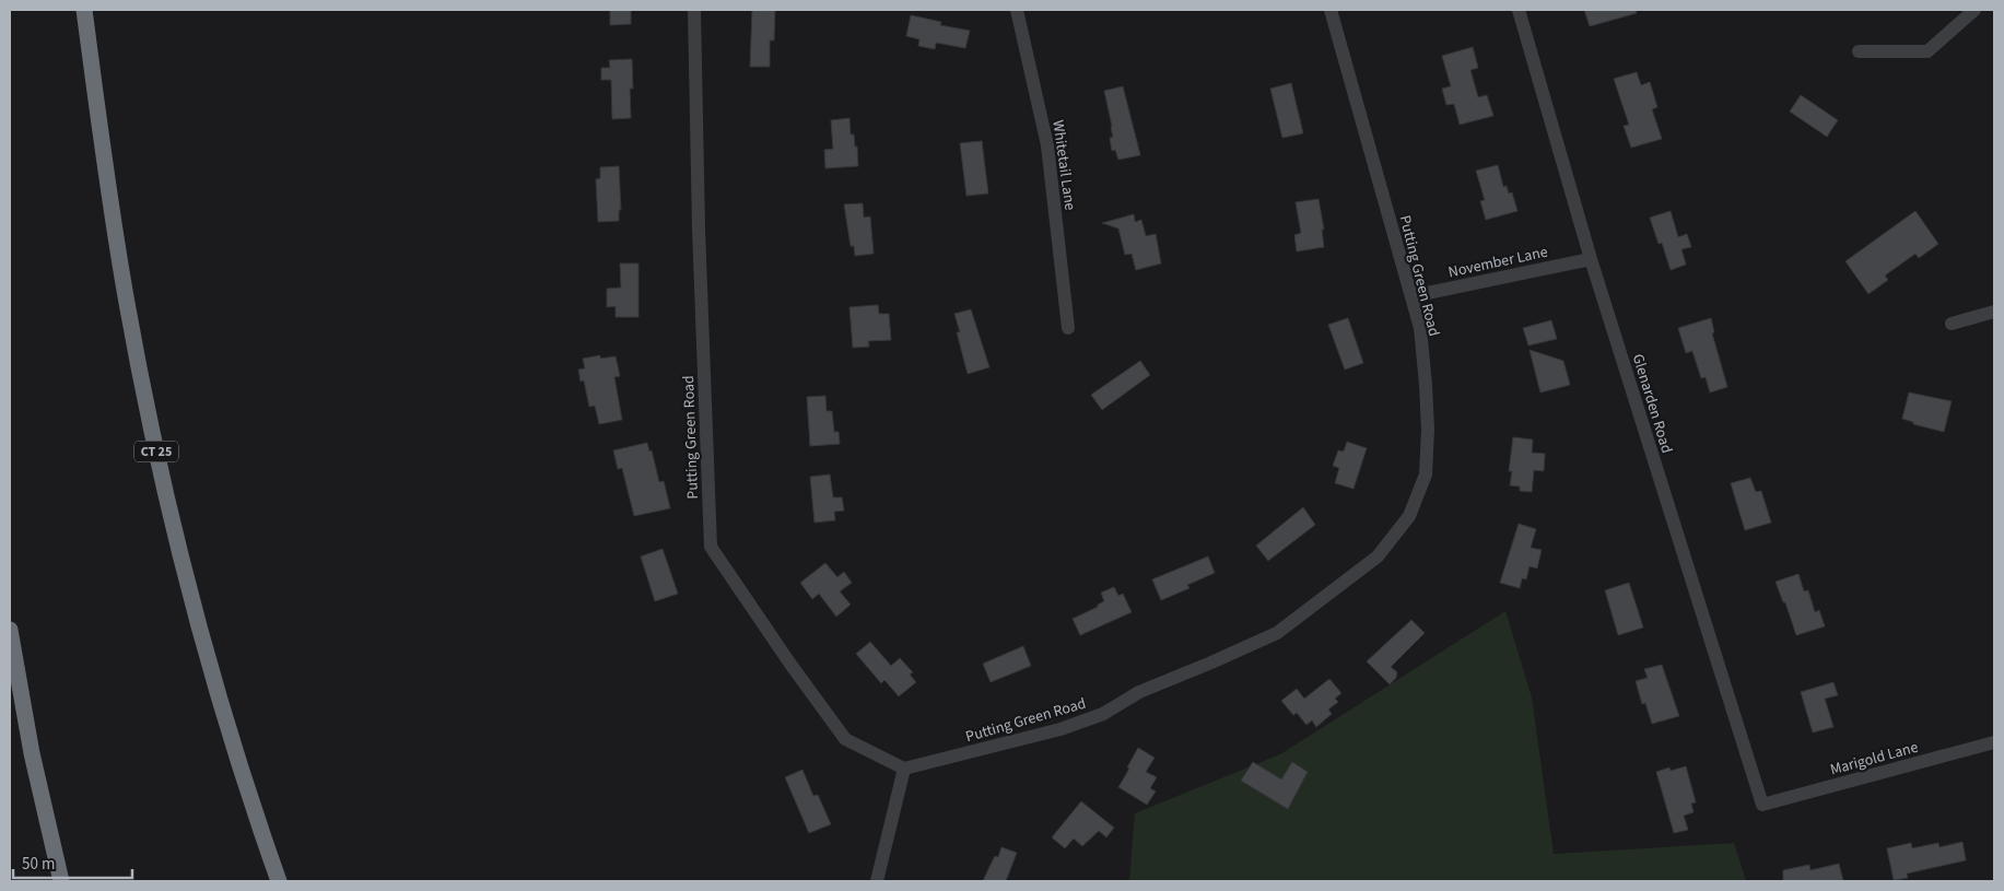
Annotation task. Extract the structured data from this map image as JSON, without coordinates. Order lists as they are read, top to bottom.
{
  "streets": {
    "highway": ["CT 25"],
    "street": [
      "Whitetail Lane",
      "November Lane",
      "Putting Green Road",
      "Glenarden Road",
      "Marigold Lane"
    ]
  },
  "crossings": [
    ["November Lane", "Putting Green Road"],
    ["November Lane", "Glenarden Road"],
    ["Glenarden Road", "Marigold Lane"]
  ],
  "scale_bar": "50 m"
}
